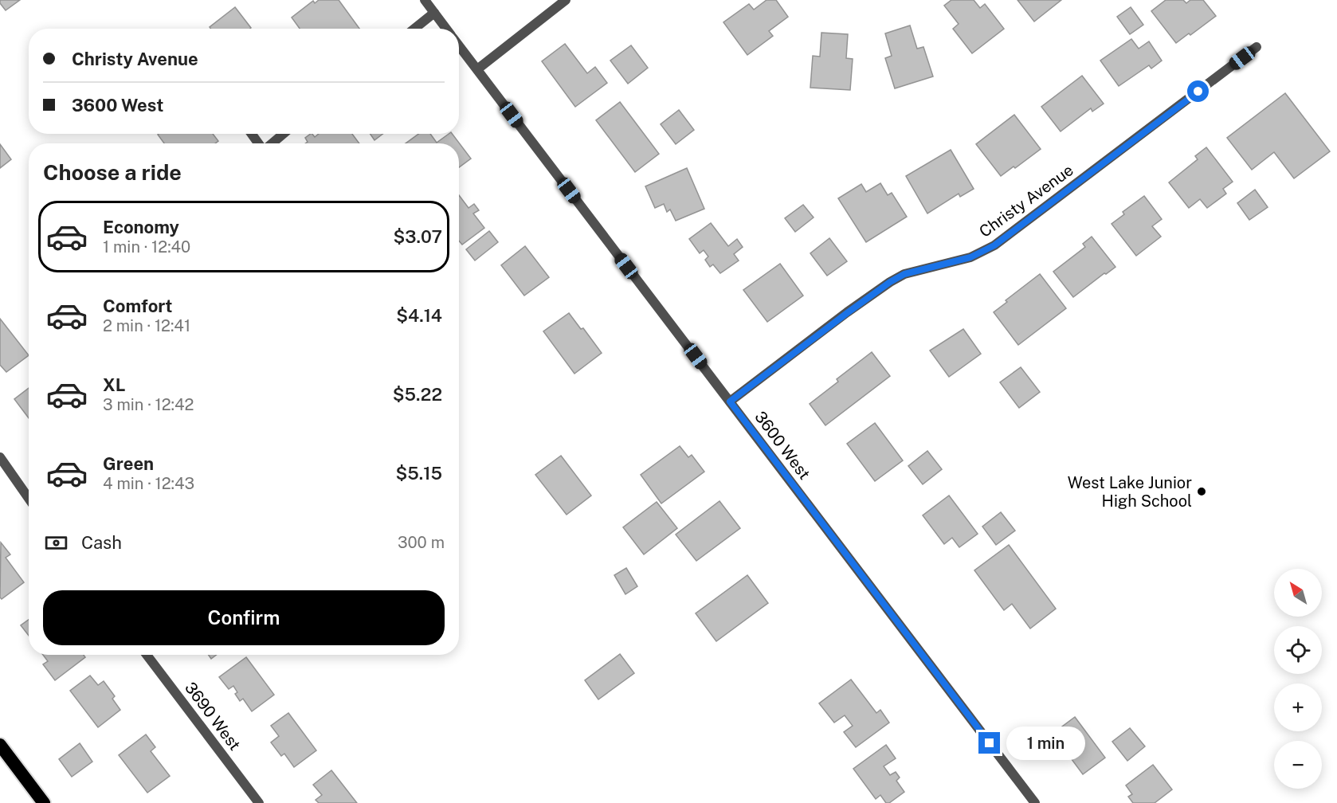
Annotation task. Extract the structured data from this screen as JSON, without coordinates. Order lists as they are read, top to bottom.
{
  "streets": {
    "street": ["Christy Avenue", "3600 West", "3690 West"]
  },
  "crossings": [
    ["Christy Avenue", "3600 West"]
  ],
  "places": ["West Lake Junior High School"],
  "north": "top left",
  "page": {
    "banner": ["Christy Avenue", "3600 West"],
    "heading": "Choose a ride",
    "list": [
      {
        "name": "Economy",
        "note": "1 min · 12:40",
        "value": "$3.07"
      },
      {
        "name": "Comfort",
        "note": "2 min · 12:41",
        "value": "$4.14"
      },
      {
        "name": "XL",
        "note": "3 min · 12:42",
        "value": "$5.22"
      },
      {
        "name": "Green",
        "note": "4 min · 12:43",
        "value": "$5.15"
      }
    ],
    "pay": ["Cash", "300 m"],
    "map_buttons": ["+", "−"],
    "buttons": "Confirm",
    "bubble": "1 min"
  }
}
